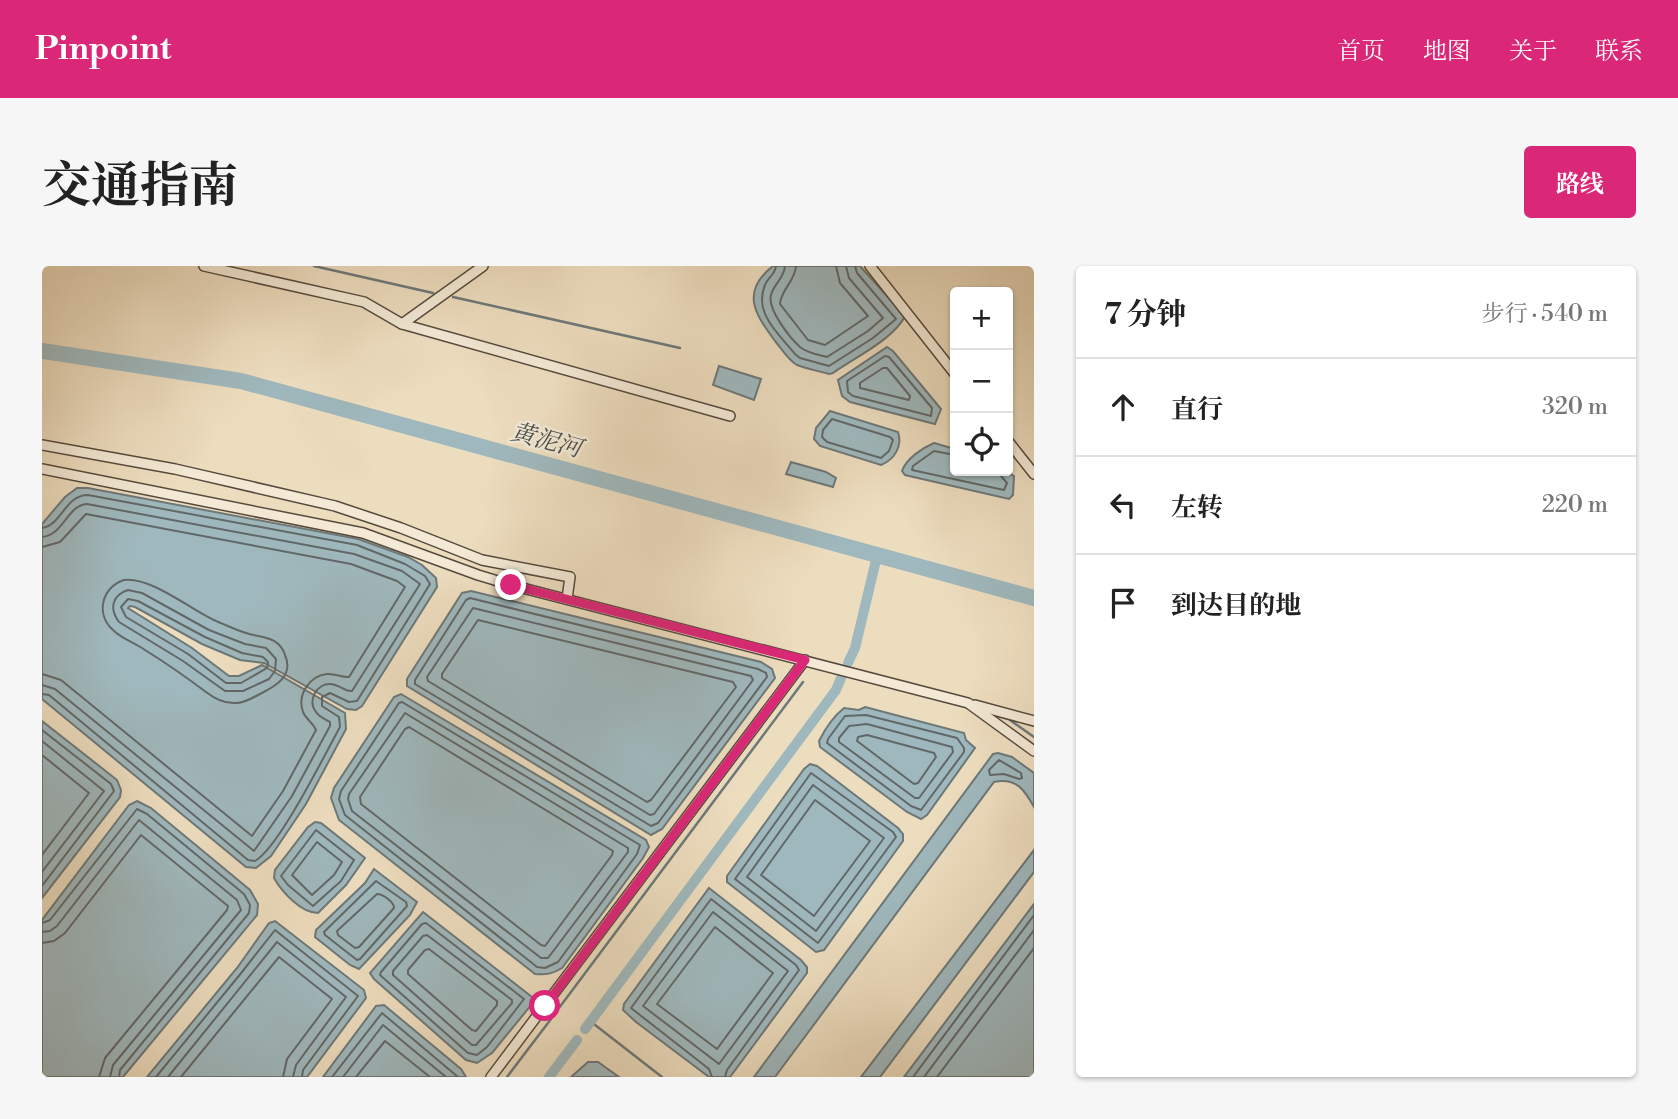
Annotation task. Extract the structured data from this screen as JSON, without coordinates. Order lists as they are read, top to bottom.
{
  "water": ["黄泥河"],
  "page": {
    "header": "Pinpoint",
    "nav": [
      "首页",
      "地图",
      "关于",
      "联系"
    ],
    "title": "交通指南",
    "buttons": "路线",
    "heading": ["7 分钟", "步行 · 540 m"],
    "map_buttons": ["+", "−"],
    "list": [
      ["直行", "320 m"],
      ["左转", "220 m"],
      "到达目的地"
    ]
  }
}
